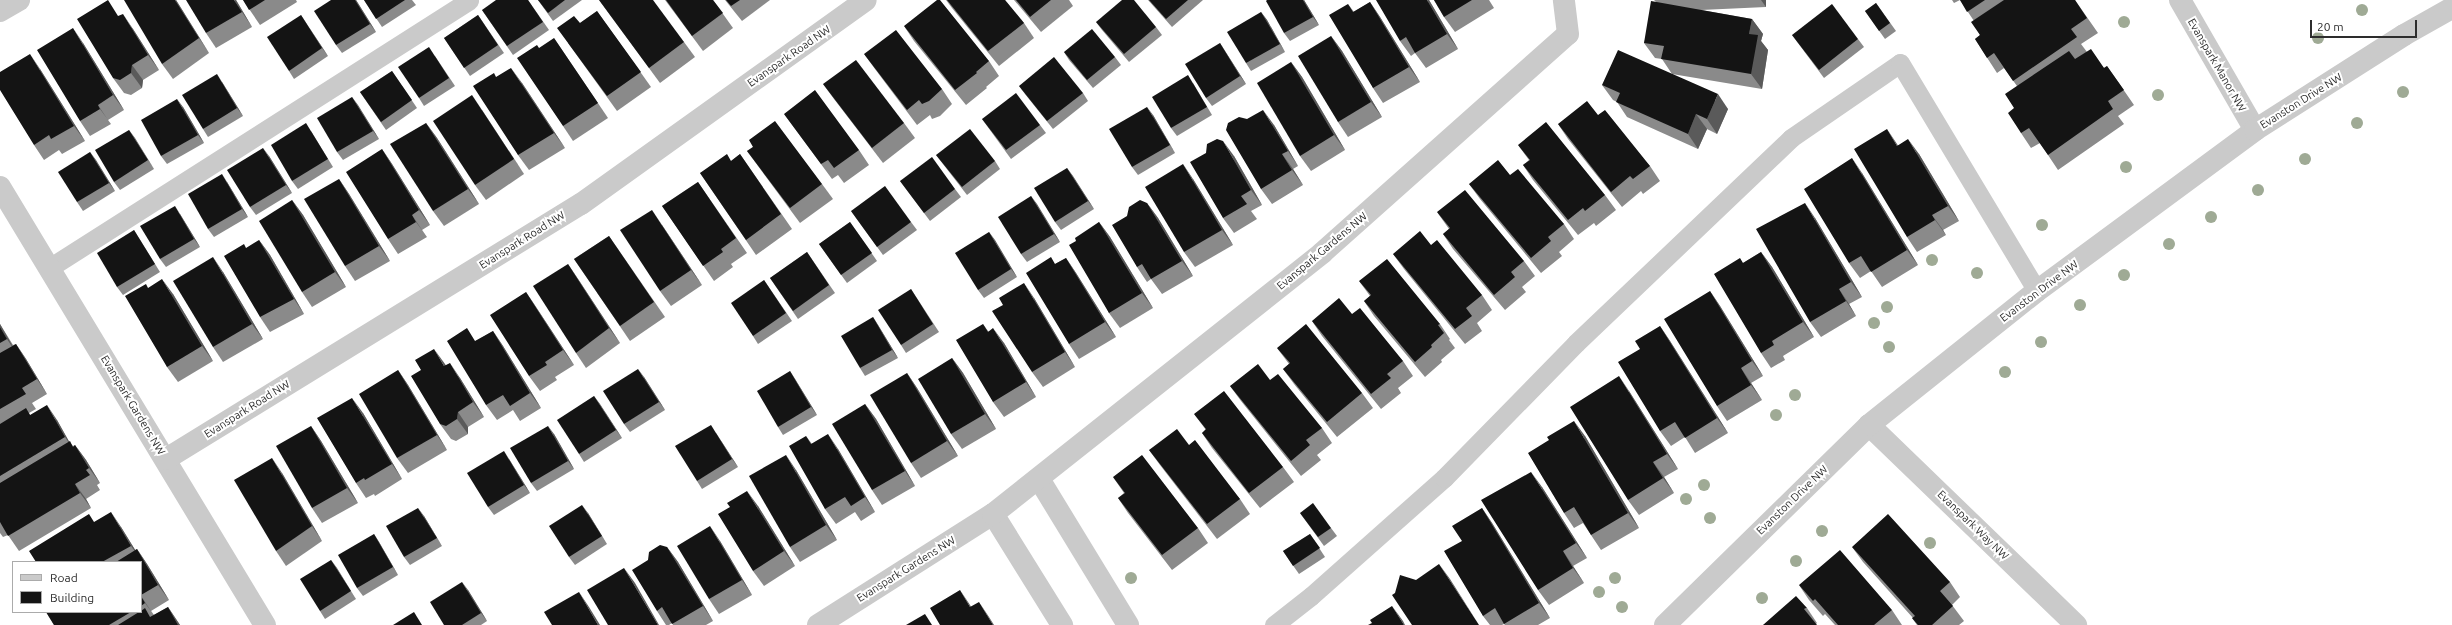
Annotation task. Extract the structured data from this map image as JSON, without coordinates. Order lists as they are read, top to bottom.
{
  "streets": {
    "street": [
      "Evanspark Road NW",
      "Evanspark Manor NW",
      "Evanston Drive NW",
      "Evanspark Gardens NW",
      "Evanspark Way NW"
    ]
  },
  "crossings": [
    ["Evanspark Road NW", "Evanspark Gardens NW"],
    ["Evanspark Manor NW", "Evanston Drive NW"],
    ["Evanston Drive NW", "Evanspark Way NW"]
  ],
  "legend": ["Road", "Building"],
  "scale_bar": "20 m"
}
